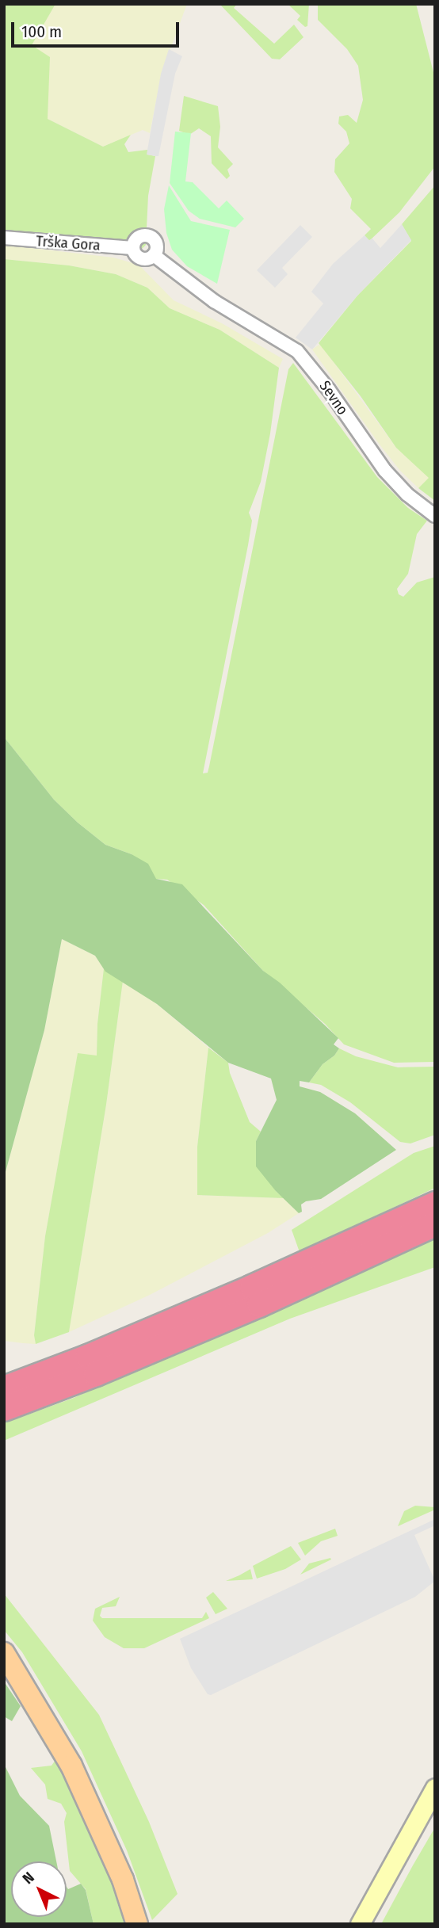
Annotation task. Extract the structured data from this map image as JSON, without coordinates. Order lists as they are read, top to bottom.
{
  "streets": {
    "street": ["Trška Gora", "Sevno"]
  },
  "crossings": [
    ["Trška Gora", "Sevno"]
  ],
  "scale_bar": "100 m",
  "north": "top left"
}
